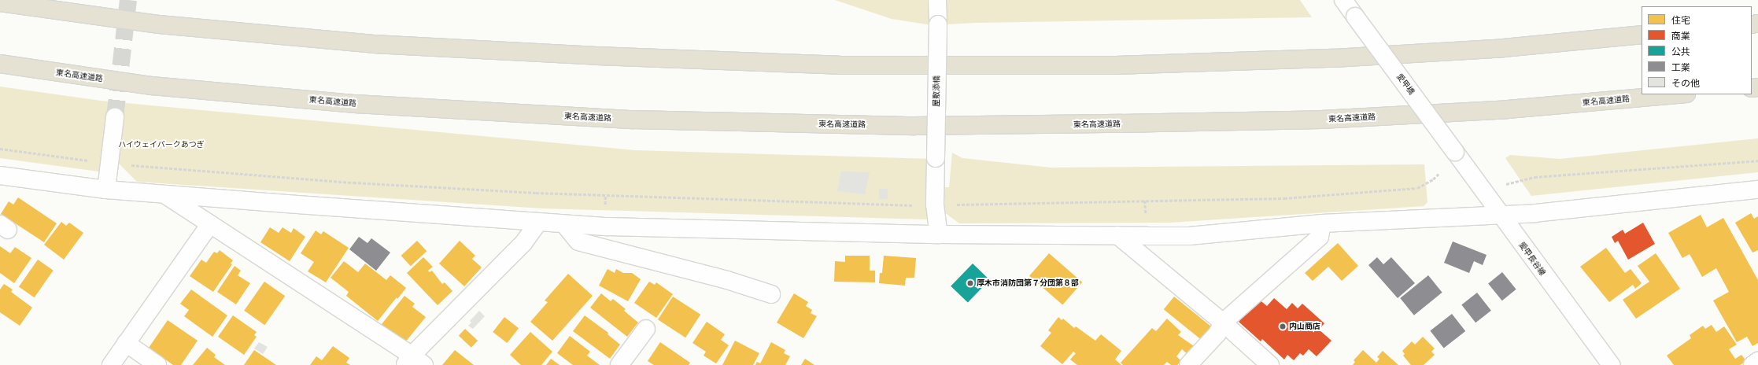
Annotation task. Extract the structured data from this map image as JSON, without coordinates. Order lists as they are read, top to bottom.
{
  "streets": {
    "highway": ["東名高速道路"],
    "street": ["愛甲橋", "屋敷添橋", "愛甲長谷線"]
  },
  "crossings": [
    ["愛甲橋", "愛甲長谷線"]
  ],
  "parks": ["ハイウェイパークあつぎ"],
  "places": ["厚木市消防団第７分団第８部", "内山商店"],
  "legend": [
    "住宅",
    "商業",
    "公共",
    "工業",
    "その他"
  ]
}
